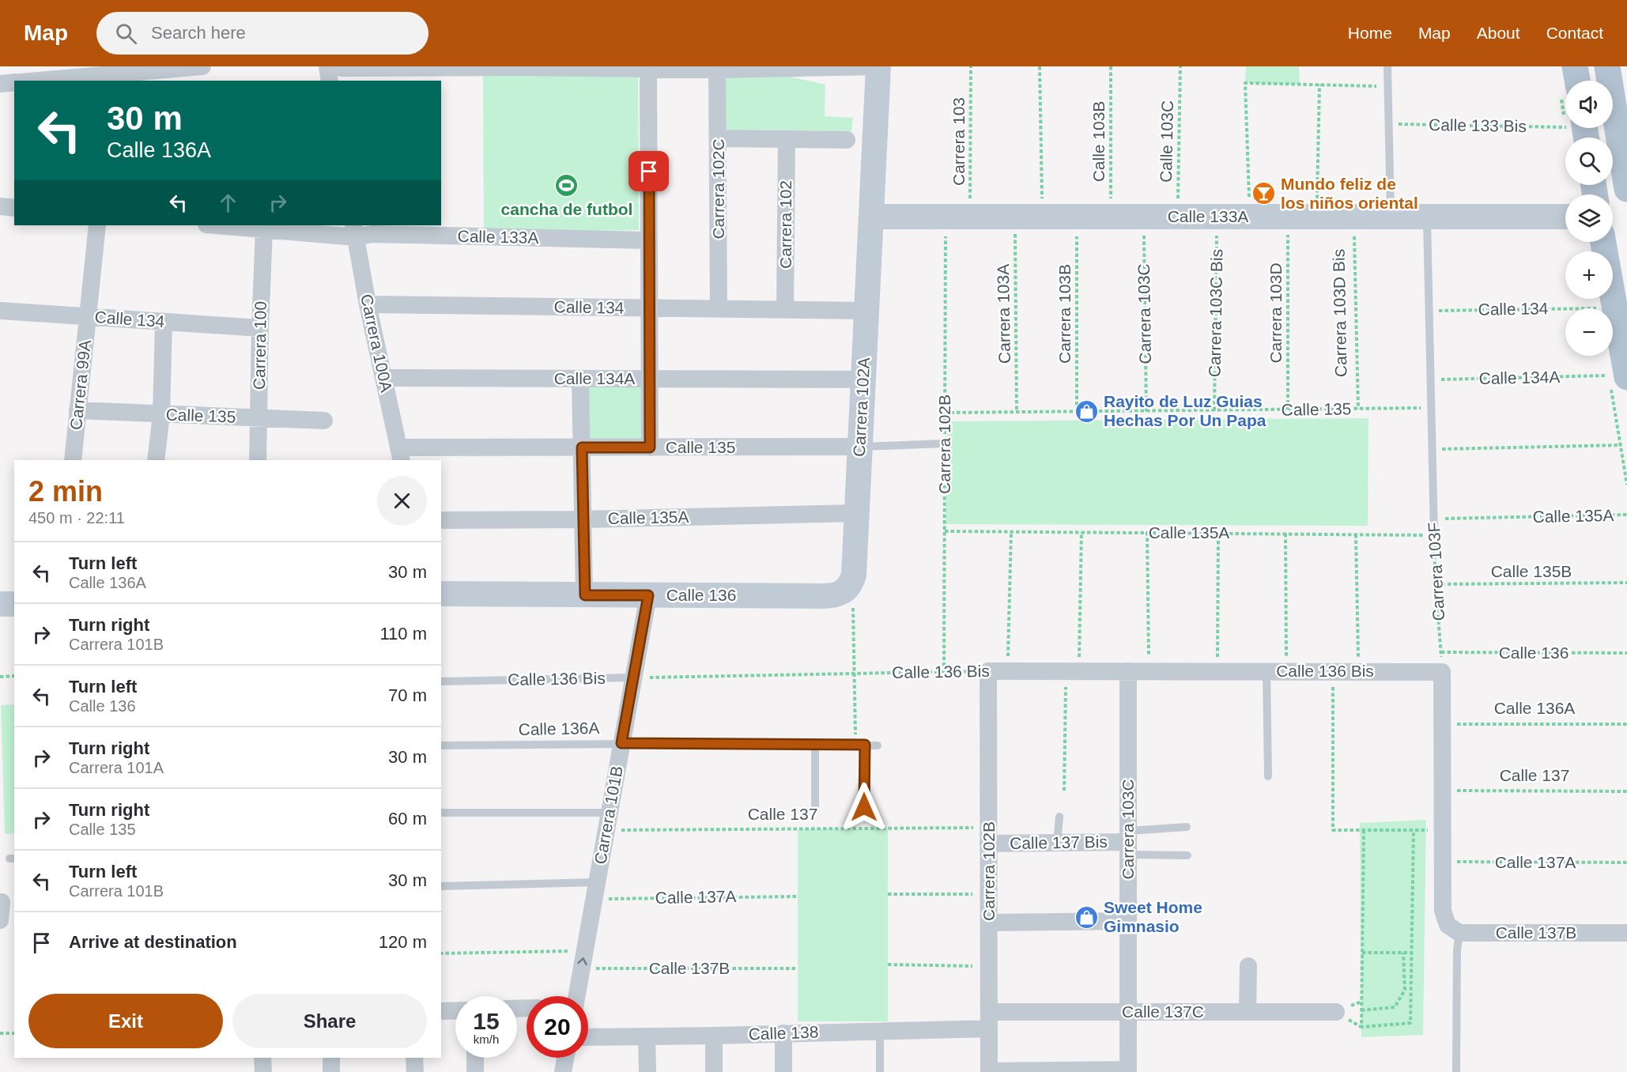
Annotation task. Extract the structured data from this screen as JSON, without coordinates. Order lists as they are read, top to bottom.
{
  "streets": {
    "street": [
      "Carrera 102C",
      "Calle 133A",
      "Carrera 102",
      "Calle 134",
      "Carrera 103C",
      "Carrera 100A",
      "Carrera 100",
      "Calle 134A",
      "Carrera 99A",
      "Carrera 102A",
      "Calle 135",
      "Carrera 102B",
      "Calle 135A",
      "Calle 136",
      "Calle 136 Bis",
      "Carrera 101B",
      "Calle 137 Bis",
      "Calle 137B",
      "Calle 137C",
      "Calle 138"
    ],
    "lane": ["Carrera 103F", "Calle 136A"],
    "path": [
      "Calle 133 Bis",
      "Carrera 103",
      "Calle 103B",
      "Calle 103C",
      "Carrera 103C Bis",
      "Carrera 103D",
      "Carrera 103D Bis",
      "Carrera 103A",
      "Carrera 103B",
      "Calle 135B",
      "Calle 137",
      "Calle 137A"
    ]
  },
  "crossings": [
    ["Carrera 103", "Calle 133A"],
    ["Calle 103B", "Calle 133A"],
    ["Calle 103C", "Calle 133A"],
    ["Carrera 102C", "Calle 134"],
    ["Calle 133A", "Carrera 103C Bis"],
    ["Calle 133A", "Carrera 103D"],
    ["Calle 133A", "Carrera 103D Bis"],
    ["Calle 133A", "Carrera 103A"],
    ["Calle 133A", "Carrera 103B"],
    ["Calle 133A", "Carrera 103C"],
    ["Calle 133A", "Carrera 100A"],
    ["Calle 133A", "Carrera 100"],
    ["Calle 133A", "Carrera 102A"],
    ["Calle 133A", "Carrera 102B"],
    ["Calle 133A", "Carrera 103F"],
    ["Carrera 102", "Calle 134"],
    ["Calle 134", "Carrera 100A"],
    ["Calle 134", "Carrera 100"],
    ["Calle 134", "Carrera 99A"],
    ["Calle 134", "Carrera 102A"],
    ["Calle 134", "Carrera 103F"],
    ["Carrera 103C Bis", "Calle 135"],
    ["Carrera 103D", "Calle 135"],
    ["Carrera 103D Bis", "Calle 135"],
    ["Carrera 103A", "Calle 135"],
    ["Carrera 103B", "Calle 135"],
    ["Carrera 103C", "Calle 135"],
    ["Carrera 103C", "Calle 136 Bis"],
    ["Carrera 103C", "Calle 137 Bis"],
    ["Carrera 103C", "Calle 137C"],
    ["Carrera 100A", "Calle 134A"],
    ["Carrera 100A", "Calle 135"],
    ["Carrera 100", "Calle 135"],
    ["Calle 134A", "Carrera 102A"],
    ["Calle 134A", "Carrera 103F"],
    ["Carrera 99A", "Calle 135"],
    ["Carrera 102A", "Calle 135"],
    ["Carrera 102A", "Calle 135A"],
    ["Carrera 102A", "Calle 136"],
    ["Calle 135", "Carrera 102B"],
    ["Calle 135", "Carrera 103F"],
    ["Carrera 102B", "Calle 135A"],
    ["Carrera 102B", "Calle 136 Bis"],
    ["Carrera 102B", "Calle 137"],
    ["Carrera 102B", "Calle 137 Bis"],
    ["Carrera 102B", "Calle 137C"],
    ["Carrera 102B", "Calle 138"],
    ["Calle 135A", "Carrera 103F"],
    ["Carrera 103F", "Calle 135B"],
    ["Carrera 103F", "Calle 136"],
    ["Carrera 103F", "Calle 136 Bis"],
    ["Calle 136", "Carrera 101B"],
    ["Calle 136 Bis", "Carrera 101B"],
    ["Calle 136A", "Carrera 101B"],
    ["Calle 137", "Carrera 101B"],
    ["Calle 137", "Calle 137 Bis"],
    ["Carrera 101B", "Calle 137A"],
    ["Carrera 101B", "Calle 137B"],
    ["Calle 137C", "Calle 138"]
  ],
  "places": {
    "sports": ["cancha de futbol"],
    "bar": ["Mundo feliz de los niños oriental"],
    "shop": ["Rayito de Luz Guias Hechas Por Un Papa", "Sweet Home Gimnasio"]
  },
  "page": {
    "header": "Map",
    "search": "Search here",
    "nav": [
      "Home",
      "Map",
      "About",
      "Contact"
    ],
    "map_buttons": ["+", "−"],
    "turn": ["30 m", "Calle 136A"],
    "heading": ["2 min", "450 m · 22:11"],
    "list": [
      {
        "name": "Turn left",
        "note": "Calle 136A",
        "value": "30 m"
      },
      {
        "name": "Turn right",
        "note": "Carrera 101B",
        "value": "110 m"
      },
      {
        "name": "Turn left",
        "note": "Calle 136",
        "value": "70 m"
      },
      {
        "name": "Turn right",
        "note": "Carrera 101A",
        "value": "30 m"
      },
      {
        "name": "Turn right",
        "note": "Calle 135",
        "value": "60 m"
      },
      {
        "name": "Turn left",
        "note": "Carrera 101B",
        "value": "30 m"
      },
      {
        "name": "Arrive at destination",
        "value": "120 m"
      }
    ],
    "buttons": ["Exit", "Share"],
    "speed": "15 km/h",
    "limit": "20"
  }
}
